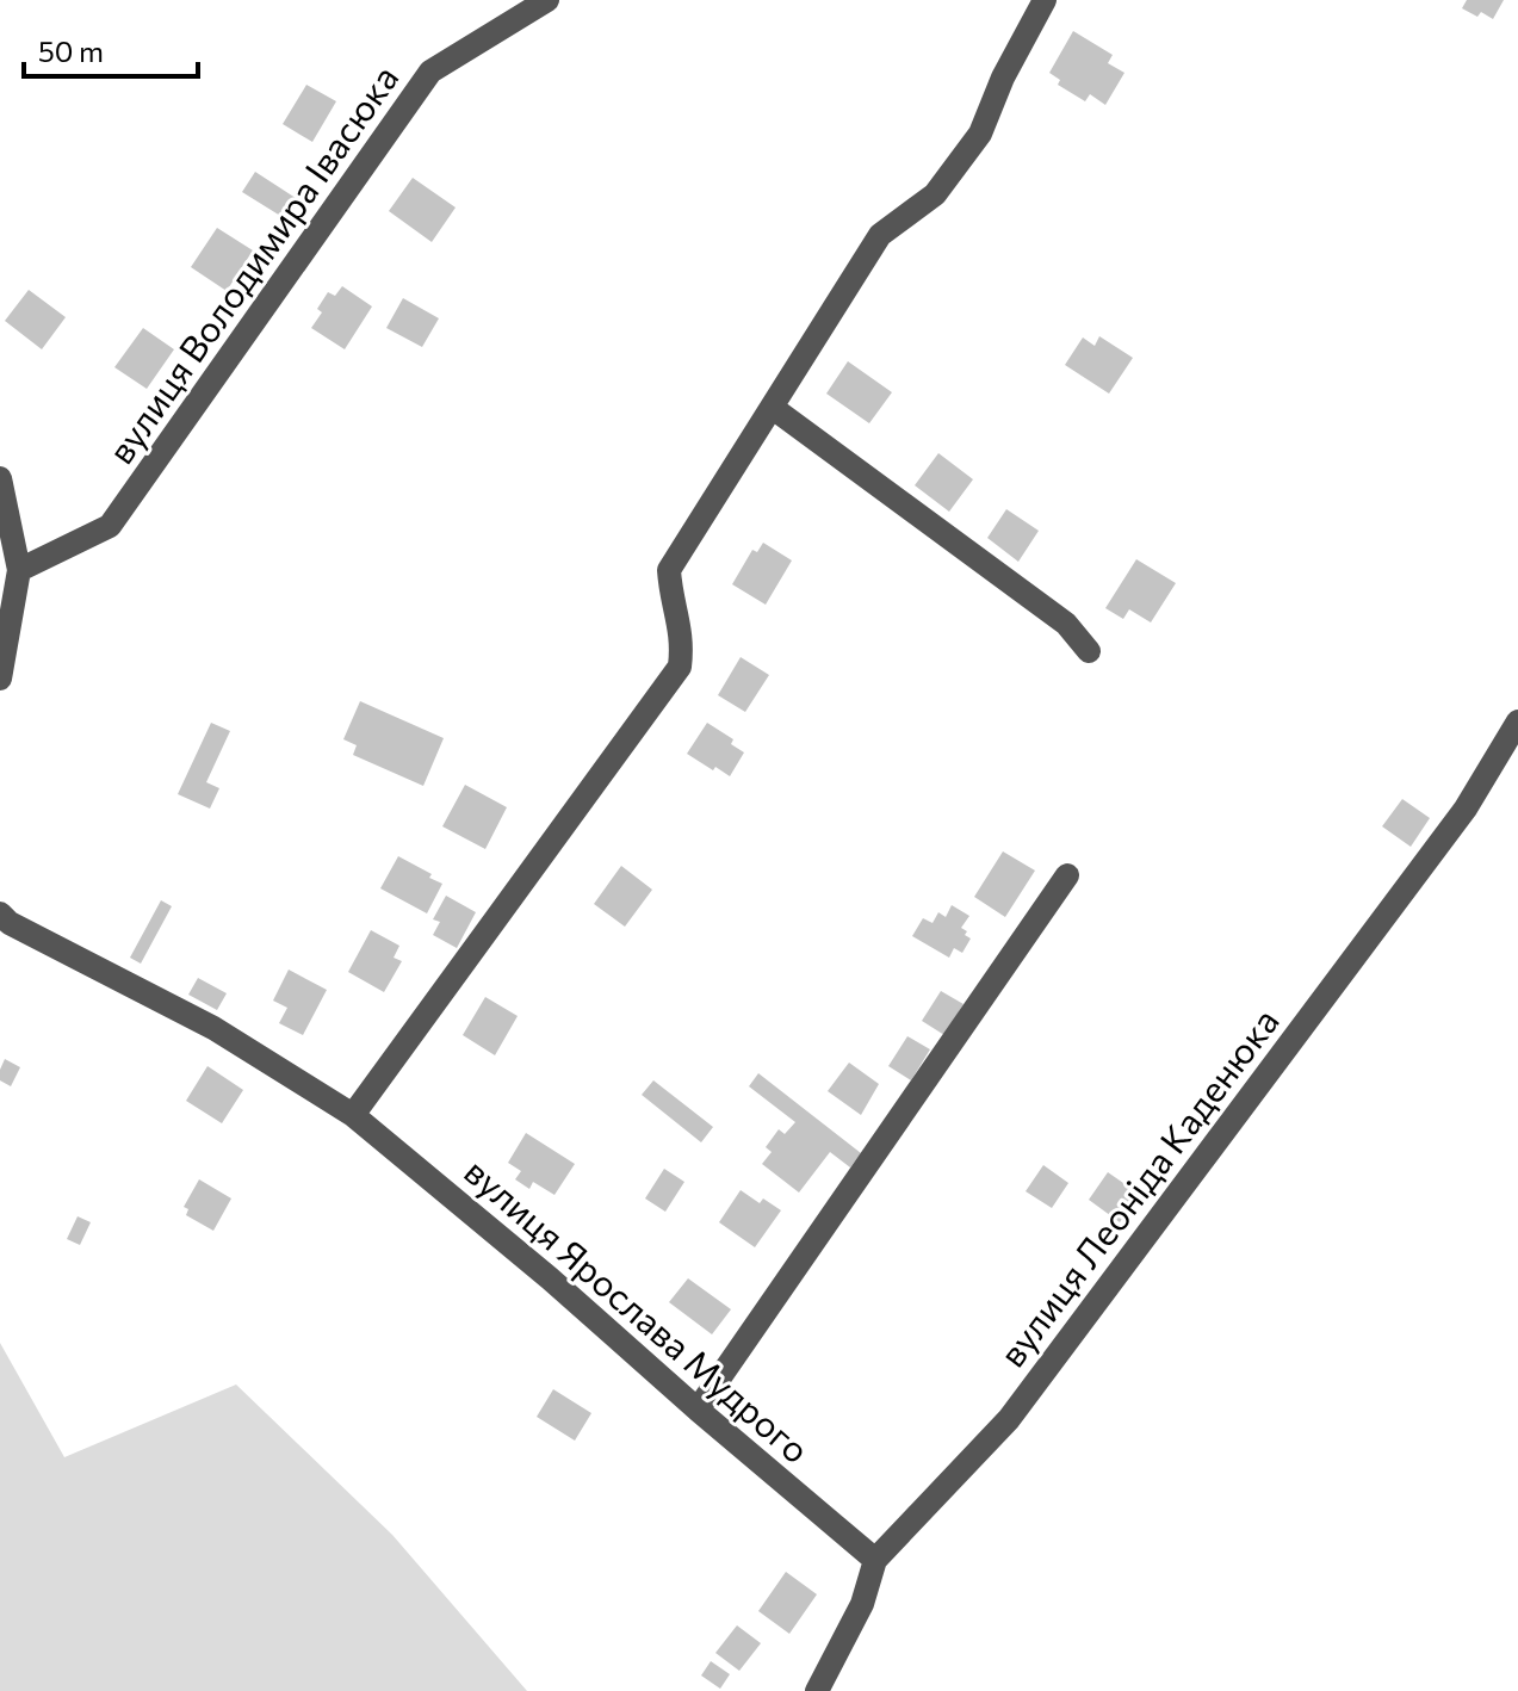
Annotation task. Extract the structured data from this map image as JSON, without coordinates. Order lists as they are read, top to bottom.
{
  "streets": {
    "street": ["вулиця Володимира Івасюка", "вулиця Леоніда Каденюка", "вулиця Ярослава Мудрого"]
  },
  "crossings": [
    ["вулиця Леоніда Каденюка", "вулиця Ярослава Мудрого"]
  ],
  "scale_bar": "50 m"
}
